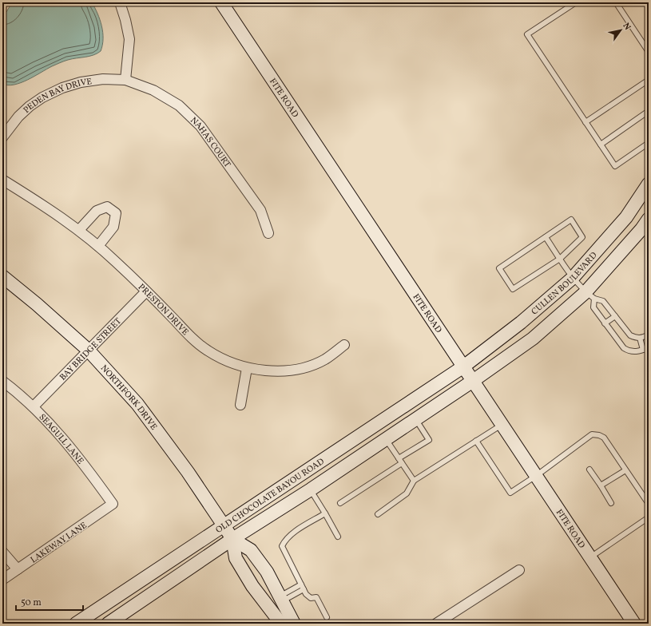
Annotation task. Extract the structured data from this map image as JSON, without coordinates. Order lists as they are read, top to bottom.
{
  "streets": {
    "main road": [
      "FITE ROAD",
      "CULLEN BOULEVARD",
      "NORTHFORK DRIVE",
      "OLD CHOCOLATE BAYOU ROAD"
    ],
    "street": [
      "PEDEN BAY DRIVE",
      "NAHAS COURT",
      "PRESTON DRIVE",
      "BAY BRIDGE STREET",
      "SEAGULL LANE",
      "LAKEWAY LANE"
    ]
  },
  "crossings": [
    ["PEDEN BAY DRIVE", "NAHAS COURT"],
    ["FITE ROAD", "CULLEN BOULEVARD"],
    ["FITE ROAD", "OLD CHOCOLATE BAYOU ROAD"],
    ["CULLEN BOULEVARD", "OLD CHOCOLATE BAYOU ROAD"],
    ["PRESTON DRIVE", "BAY BRIDGE STREET"],
    ["BAY BRIDGE STREET", "NORTHFORK DRIVE"],
    ["BAY BRIDGE STREET", "SEAGULL LANE"],
    ["NORTHFORK DRIVE", "OLD CHOCOLATE BAYOU ROAD"],
    ["SEAGULL LANE", "LAKEWAY LANE"]
  ],
  "scale_bar": "50 m",
  "north": "top right"
}
